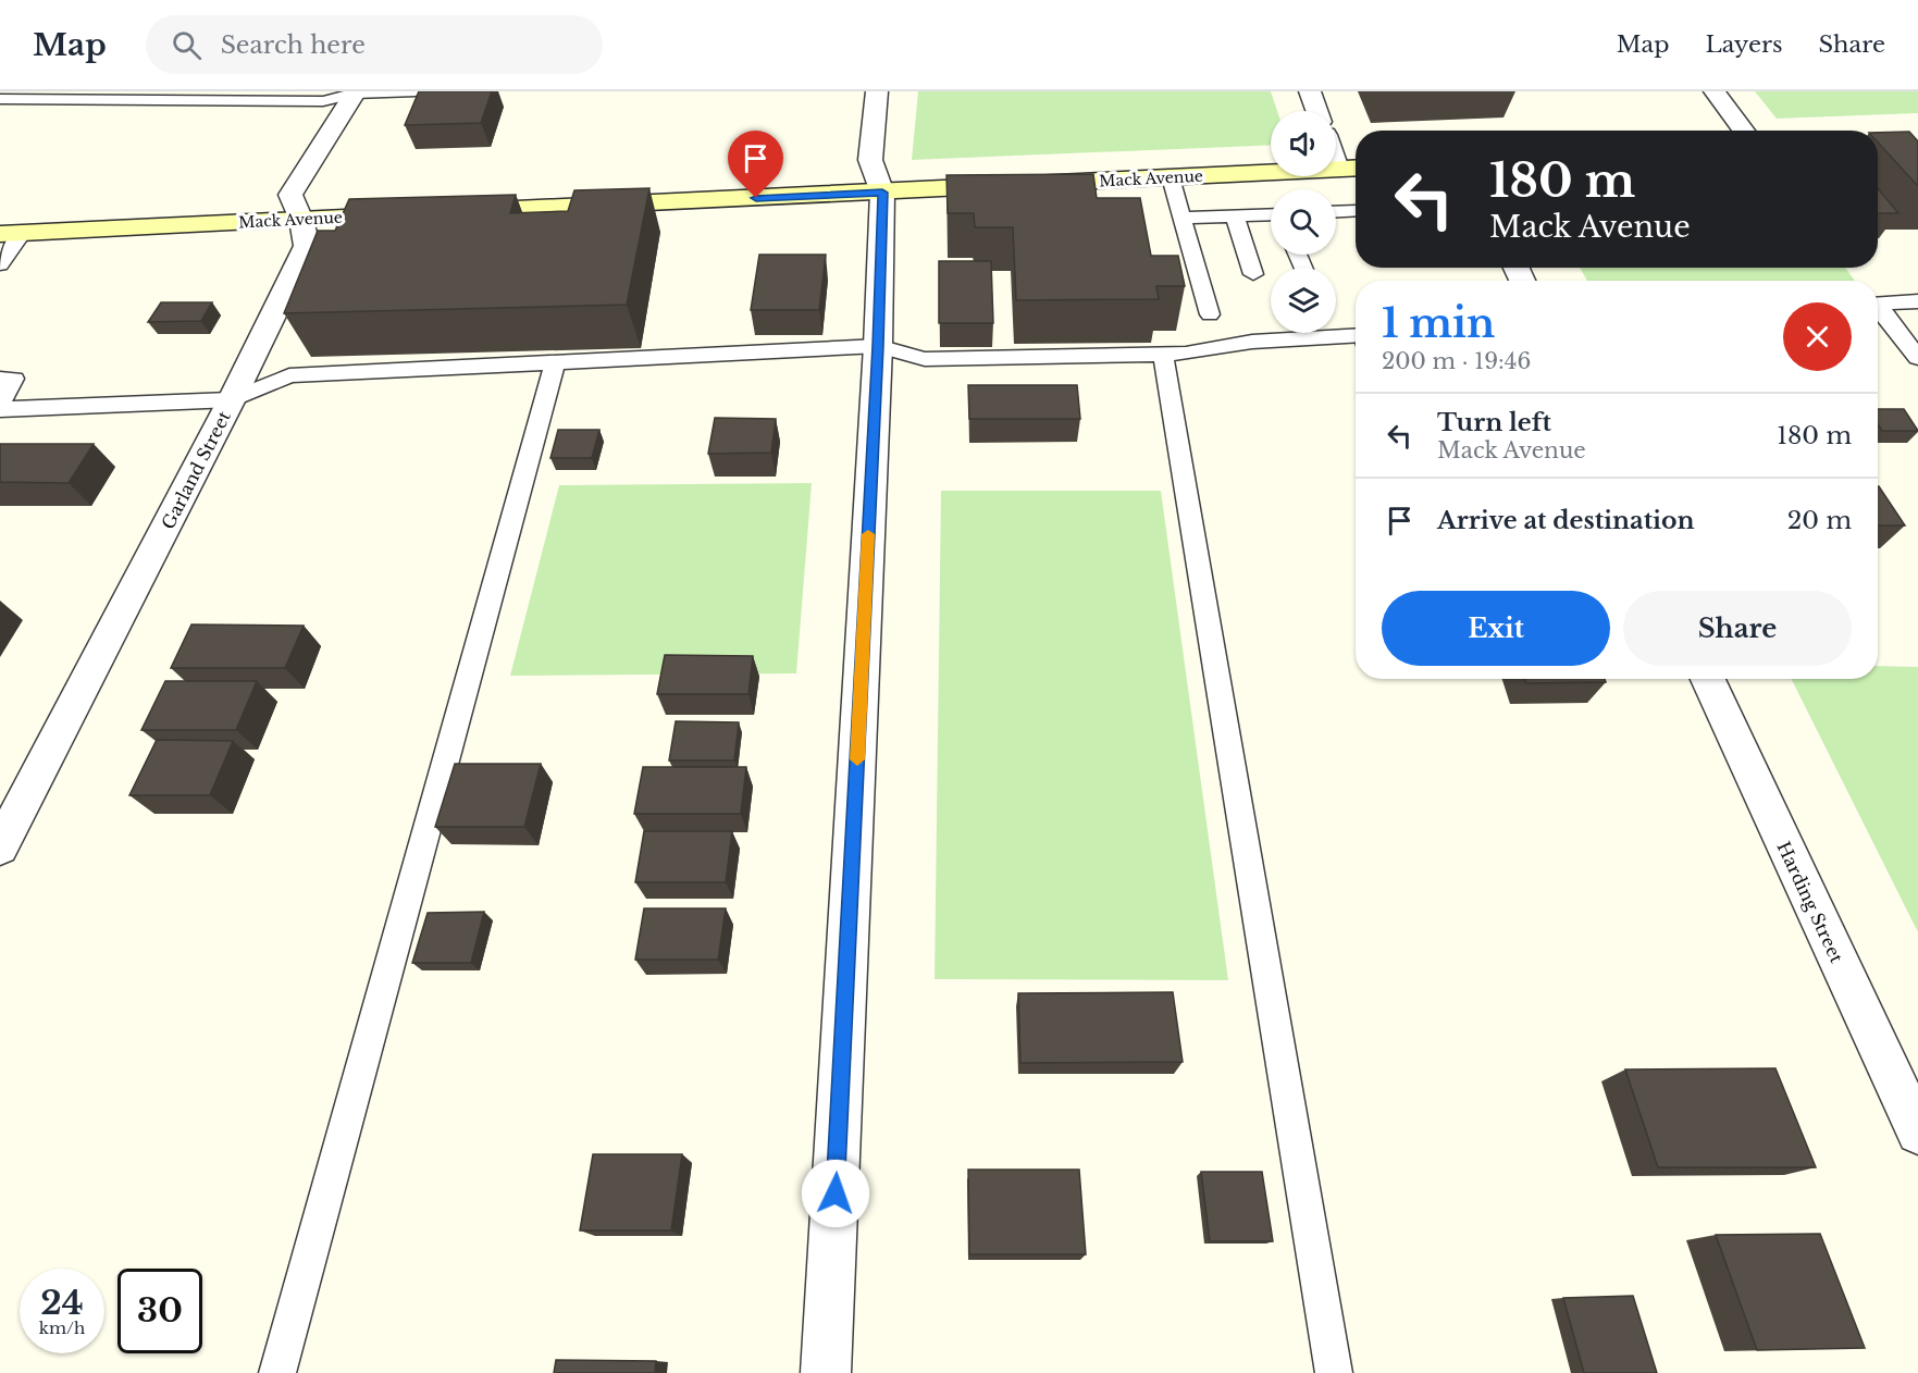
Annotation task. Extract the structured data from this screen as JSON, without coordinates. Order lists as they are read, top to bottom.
{
  "streets": {
    "main road": ["Mack Avenue"],
    "street": ["Garland Street", "Harding Street"]
  },
  "crossings": [
    ["Mack Avenue", "Garland Street"]
  ],
  "page": {
    "header": "Map",
    "search": "Search here",
    "nav": ["Map", "Layers", "Share"],
    "turn": ["180 m", "Mack Avenue"],
    "heading": ["1 min", "200 m · 19:46"],
    "list": [
      {
        "name": "Turn left",
        "note": "Mack Avenue",
        "value": "180 m"
      },
      {
        "name": "Arrive at destination",
        "value": "20 m"
      }
    ],
    "buttons": ["Exit", "Share"],
    "speed": "24 km/h",
    "limit": "30"
  }
}
